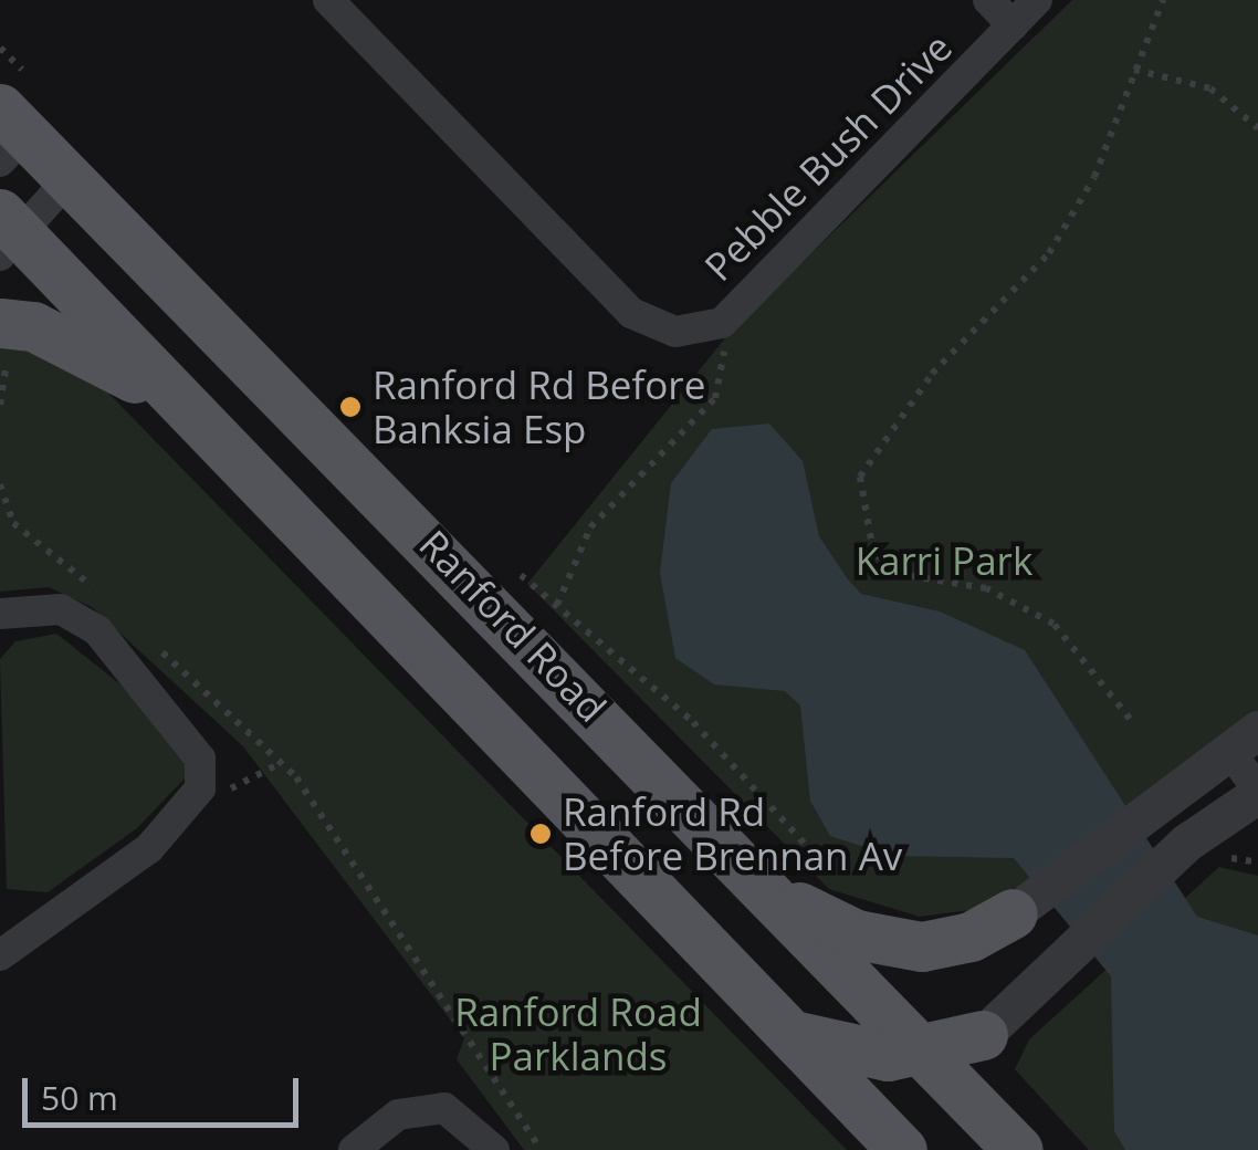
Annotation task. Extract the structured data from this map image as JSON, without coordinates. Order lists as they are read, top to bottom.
{
  "streets": {
    "main road": ["Ranford Road"],
    "street": ["Pebble Bush Drive"]
  },
  "parks": ["Karri Park", "Ranford Road Parklands"],
  "places": ["Ranford Rd Before Banksia Esp", "Ranford Rd Before Brennan Av"],
  "scale_bar": "50 m"
}
